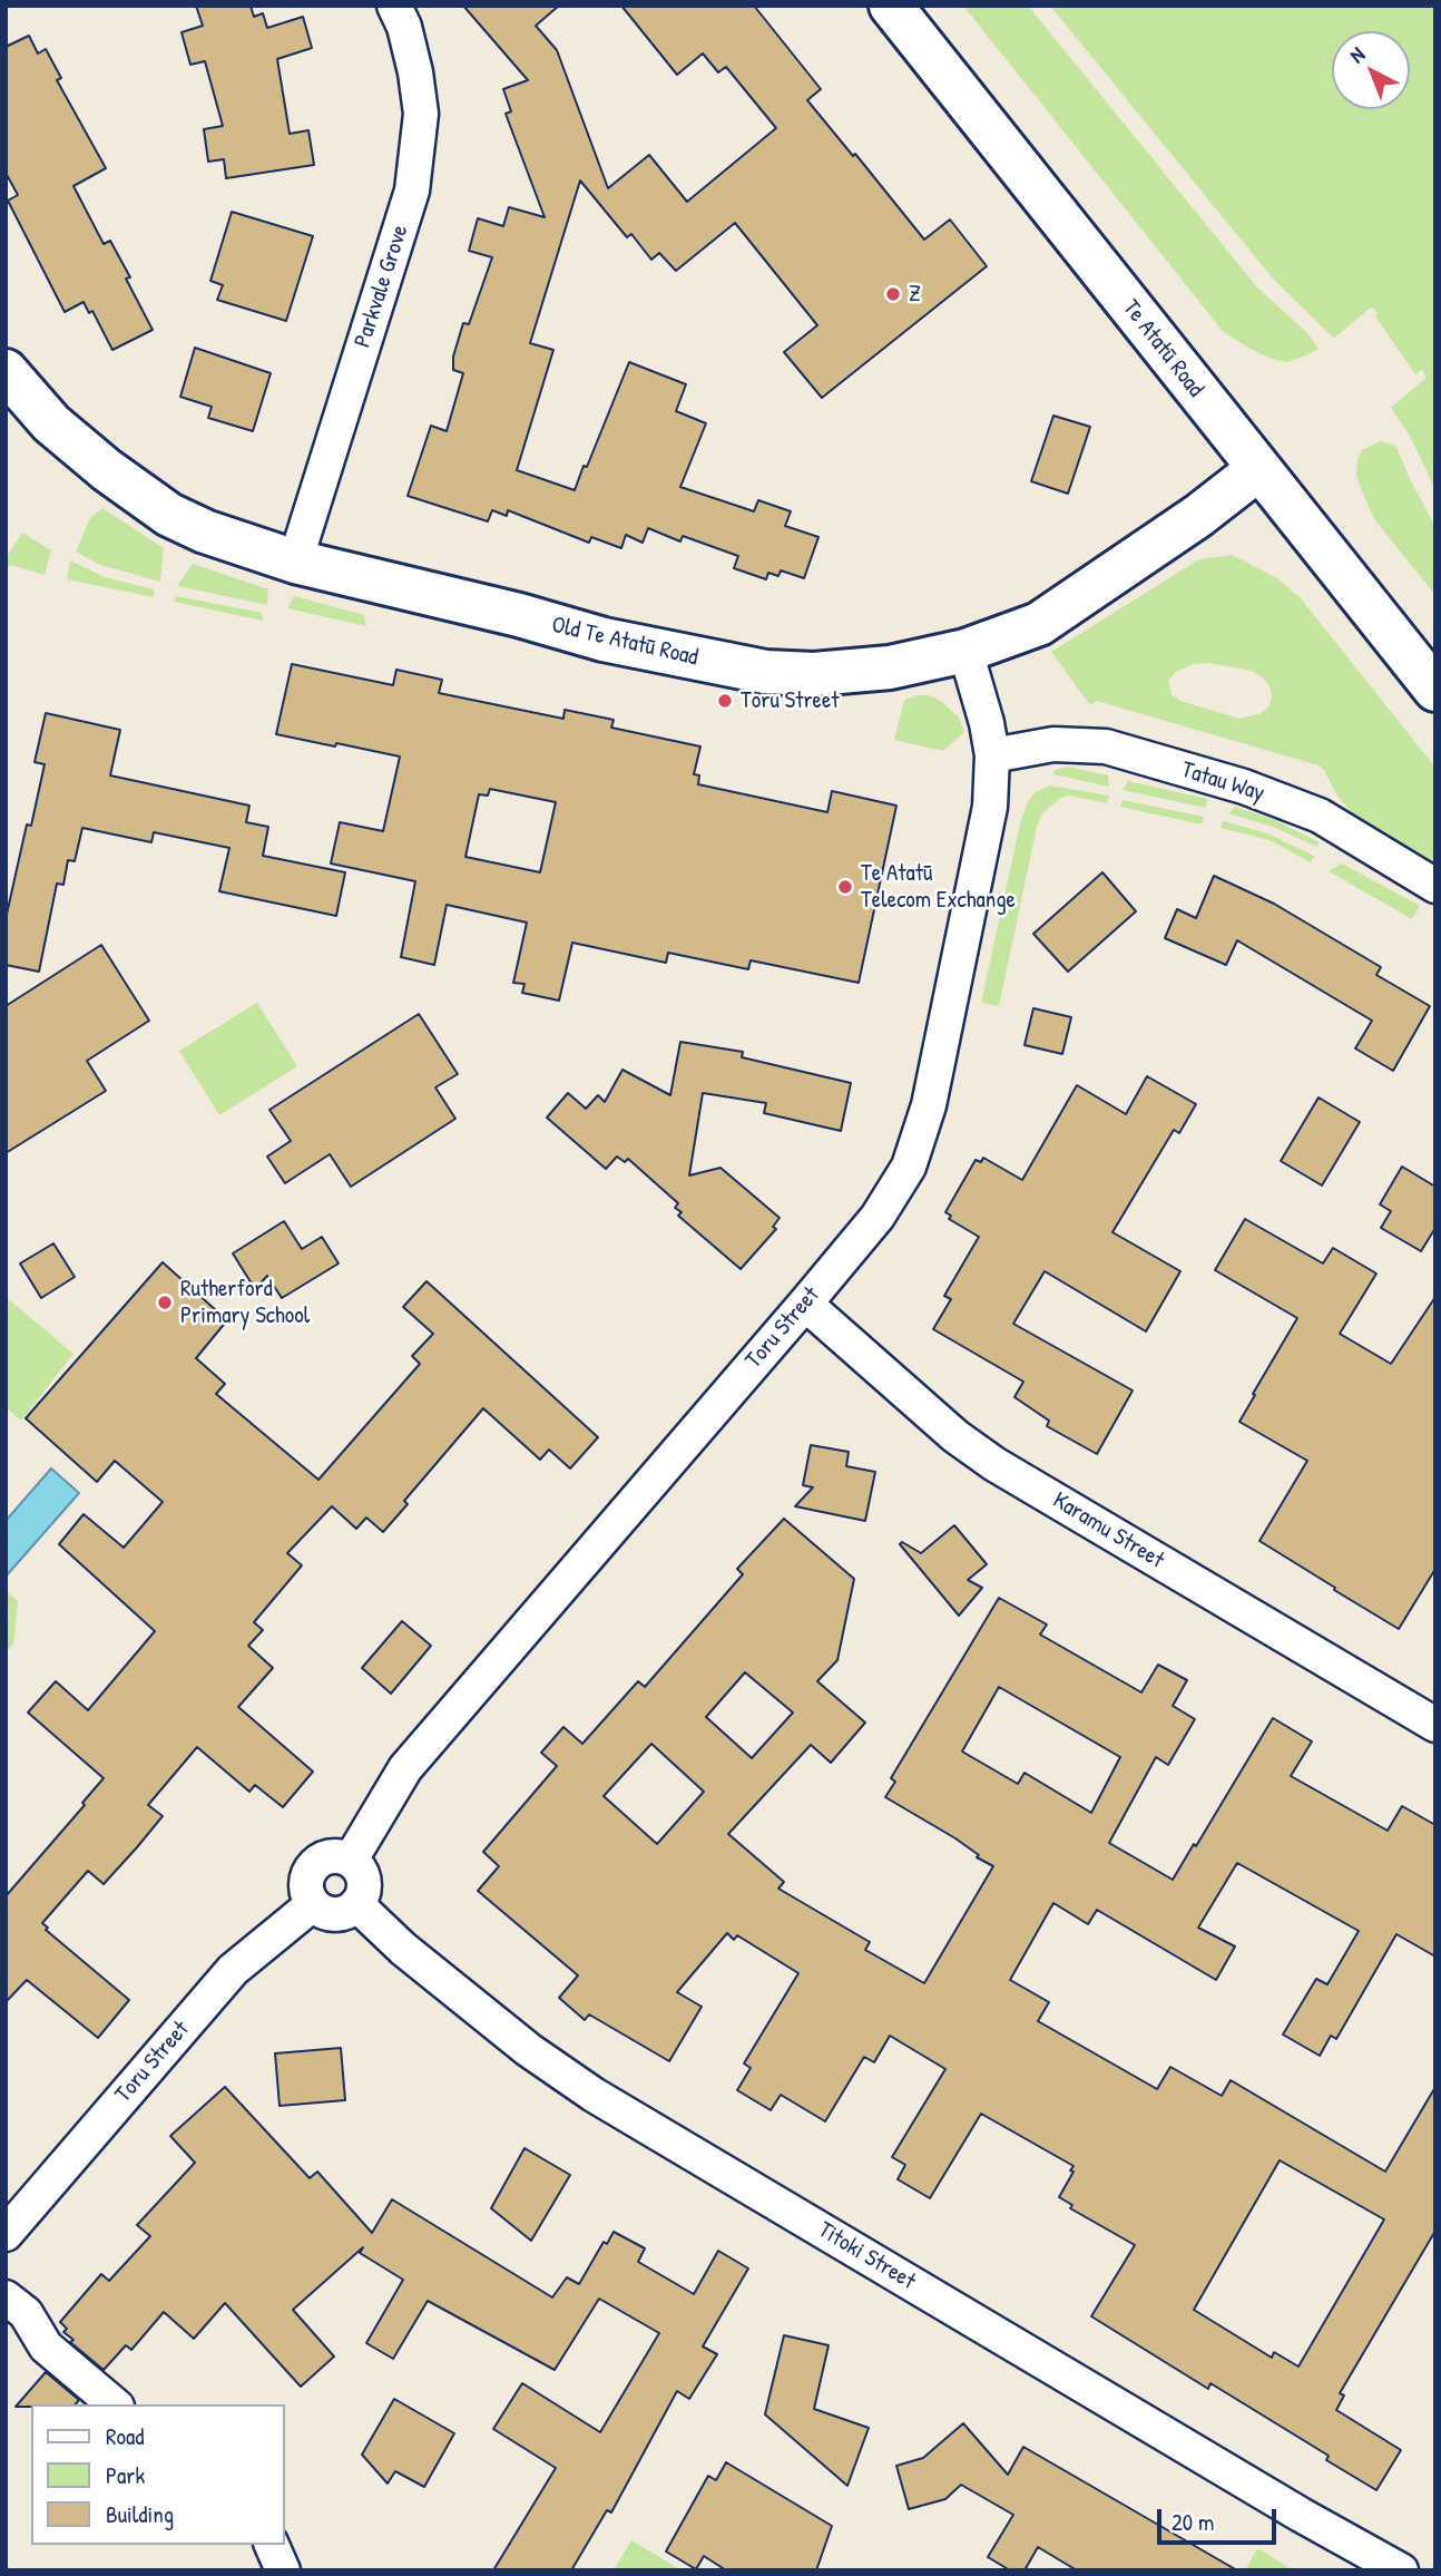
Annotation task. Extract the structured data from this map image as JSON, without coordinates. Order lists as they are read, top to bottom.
{
  "streets": {
    "street": [
      "Parkvale Grove",
      "Te Atatū Road",
      "Old Te Atatū Road",
      "Tatau Way",
      "Toru Street",
      "Karamu Street",
      "Titoki Street"
    ]
  },
  "crossings": [
    ["Parkvale Grove", "Old Te Atatū Road"],
    ["Te Atatū Road", "Old Te Atatū Road"],
    ["Old Te Atatū Road", "Toru Street"],
    ["Tatau Way", "Toru Street"],
    ["Toru Street", "Karamu Street"],
    ["Toru Street", "Titoki Street"]
  ],
  "places": [
    "Z",
    "Toru Street",
    "Te Atatū Telecom Exchange",
    "Rutherford Primary School"
  ],
  "legend": ["Road", "Park", "Building"],
  "scale_bar": "20 m",
  "north": "top left"
}
